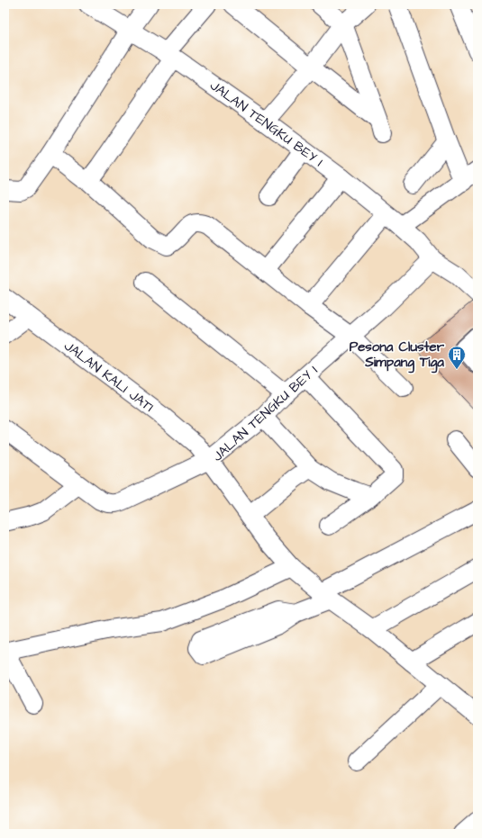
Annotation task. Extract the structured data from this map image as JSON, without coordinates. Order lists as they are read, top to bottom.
{
  "streets": {
    "street": ["JALAN TENGKU BEY I", "JALAN KALI JATI"]
  },
  "crossings": [
    ["JALAN TENGKU BEY I", "JALAN KALI JATI"]
  ],
  "places": {
    "building": ["Pesona Cluster Simpang Tiga"]
  }
}
